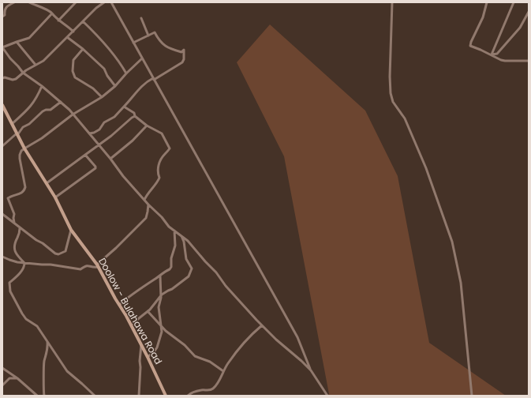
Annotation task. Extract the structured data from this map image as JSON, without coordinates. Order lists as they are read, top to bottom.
{
  "streets": {
    "main road": ["Doolow - Bulahawa Road"]
  }
}
